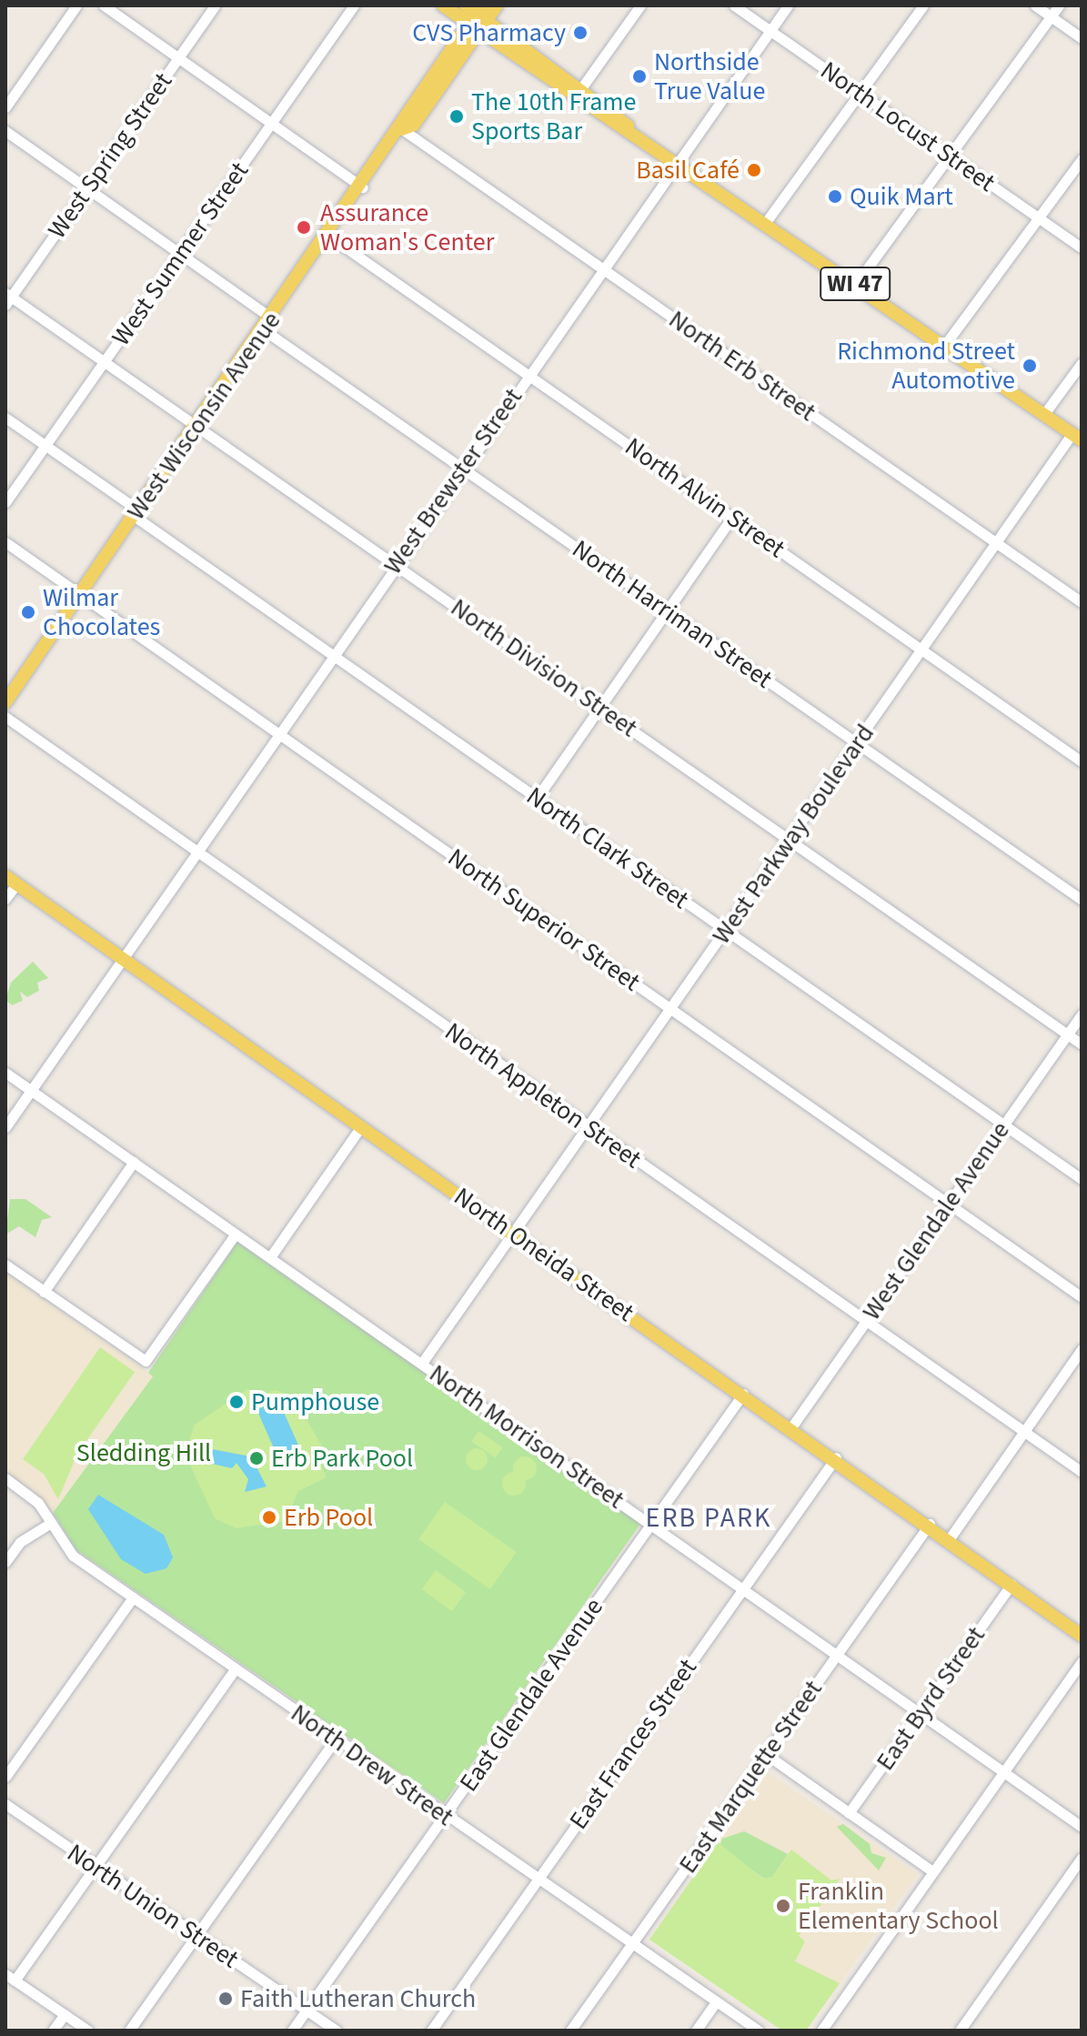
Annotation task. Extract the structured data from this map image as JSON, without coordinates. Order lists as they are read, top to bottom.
{
  "streets": {
    "main road": ["WI 47", "West Wisconsin Avenue", "North Oneida Street"],
    "street": [
      "North Locust Street",
      "West Spring Street",
      "West Summer Street",
      "North Erb Street",
      "West Brewster Street",
      "North Alvin Street",
      "North Harriman Street",
      "North Division Street",
      "West Parkway Boulevard",
      "North Clark Street",
      "North Superior Street",
      "North Appleton Street",
      "West Glendale Avenue",
      "North Morrison Street",
      "East Glendale Avenue",
      "East Byrd Street",
      "East Frances Street",
      "North Drew Street",
      "East Marquette Street",
      "North Union Street"
    ]
  },
  "crossings": [
    ["North Locust Street", "West Brewster Street"],
    ["West Spring Street", "North Division Street"],
    ["West Summer Street", "North Division Street"],
    ["West Summer Street", "North Clark Street"],
    ["WI 47", "West Wisconsin Avenue"],
    ["WI 47", "West Brewster Street"],
    ["WI 47", "West Parkway Boulevard"],
    ["North Erb Street", "West Wisconsin Avenue"],
    ["North Erb Street", "West Brewster Street"],
    ["North Erb Street", "West Parkway Boulevard"],
    ["West Wisconsin Avenue", "North Alvin Street"],
    ["West Wisconsin Avenue", "North Harriman Street"],
    ["West Wisconsin Avenue", "North Division Street"],
    ["West Wisconsin Avenue", "North Clark Street"],
    ["West Wisconsin Avenue", "North Superior Street"],
    ["West Brewster Street", "North Alvin Street"],
    ["West Brewster Street", "North Harriman Street"],
    ["West Brewster Street", "North Division Street"],
    ["West Brewster Street", "North Clark Street"],
    ["West Brewster Street", "North Superior Street"],
    ["West Brewster Street", "North Appleton Street"],
    ["West Brewster Street", "North Oneida Street"],
    ["West Brewster Street", "North Morrison Street"],
    ["North Alvin Street", "West Parkway Boulevard"],
    ["North Harriman Street", "West Parkway Boulevard"],
    ["North Division Street", "West Parkway Boulevard"],
    ["North Division Street", "West Glendale Avenue"],
    ["West Parkway Boulevard", "North Clark Street"],
    ["West Parkway Boulevard", "North Superior Street"],
    ["West Parkway Boulevard", "North Appleton Street"],
    ["West Parkway Boulevard", "North Oneida Street"],
    ["West Parkway Boulevard", "North Morrison Street"],
    ["North Clark Street", "West Glendale Avenue"],
    ["North Superior Street", "West Glendale Avenue"],
    ["North Appleton Street", "West Glendale Avenue"],
    ["West Glendale Avenue", "North Oneida Street"],
    ["North Oneida Street", "East Glendale Avenue"],
    ["North Oneida Street", "East Byrd Street"],
    ["North Oneida Street", "East Frances Street"],
    ["North Oneida Street", "East Marquette Street"],
    ["North Morrison Street", "East Glendale Avenue"],
    ["North Morrison Street", "East Byrd Street"],
    ["North Morrison Street", "East Frances Street"],
    ["North Morrison Street", "East Marquette Street"],
    ["East Glendale Avenue", "North Drew Street"],
    ["East Glendale Avenue", "North Union Street"],
    ["East Frances Street", "North Drew Street"],
    ["North Drew Street", "East Marquette Street"]
  ],
  "districts": ["ERB PARK"],
  "parks": ["Sledding Hill"],
  "places": [
    "CVS Pharmacy",
    "Northside True Value",
    "The 10th Frame Sports Bar",
    "Basil Café",
    "Quik Mart",
    "Assurance Woman's Center",
    "Richmond Street Automotive",
    "Wilmar Chocolates",
    "Pumphouse",
    "Erb Park Pool",
    "Erb Pool",
    "Franklin Elementary School",
    "Faith Lutheran Church"
  ]
}
